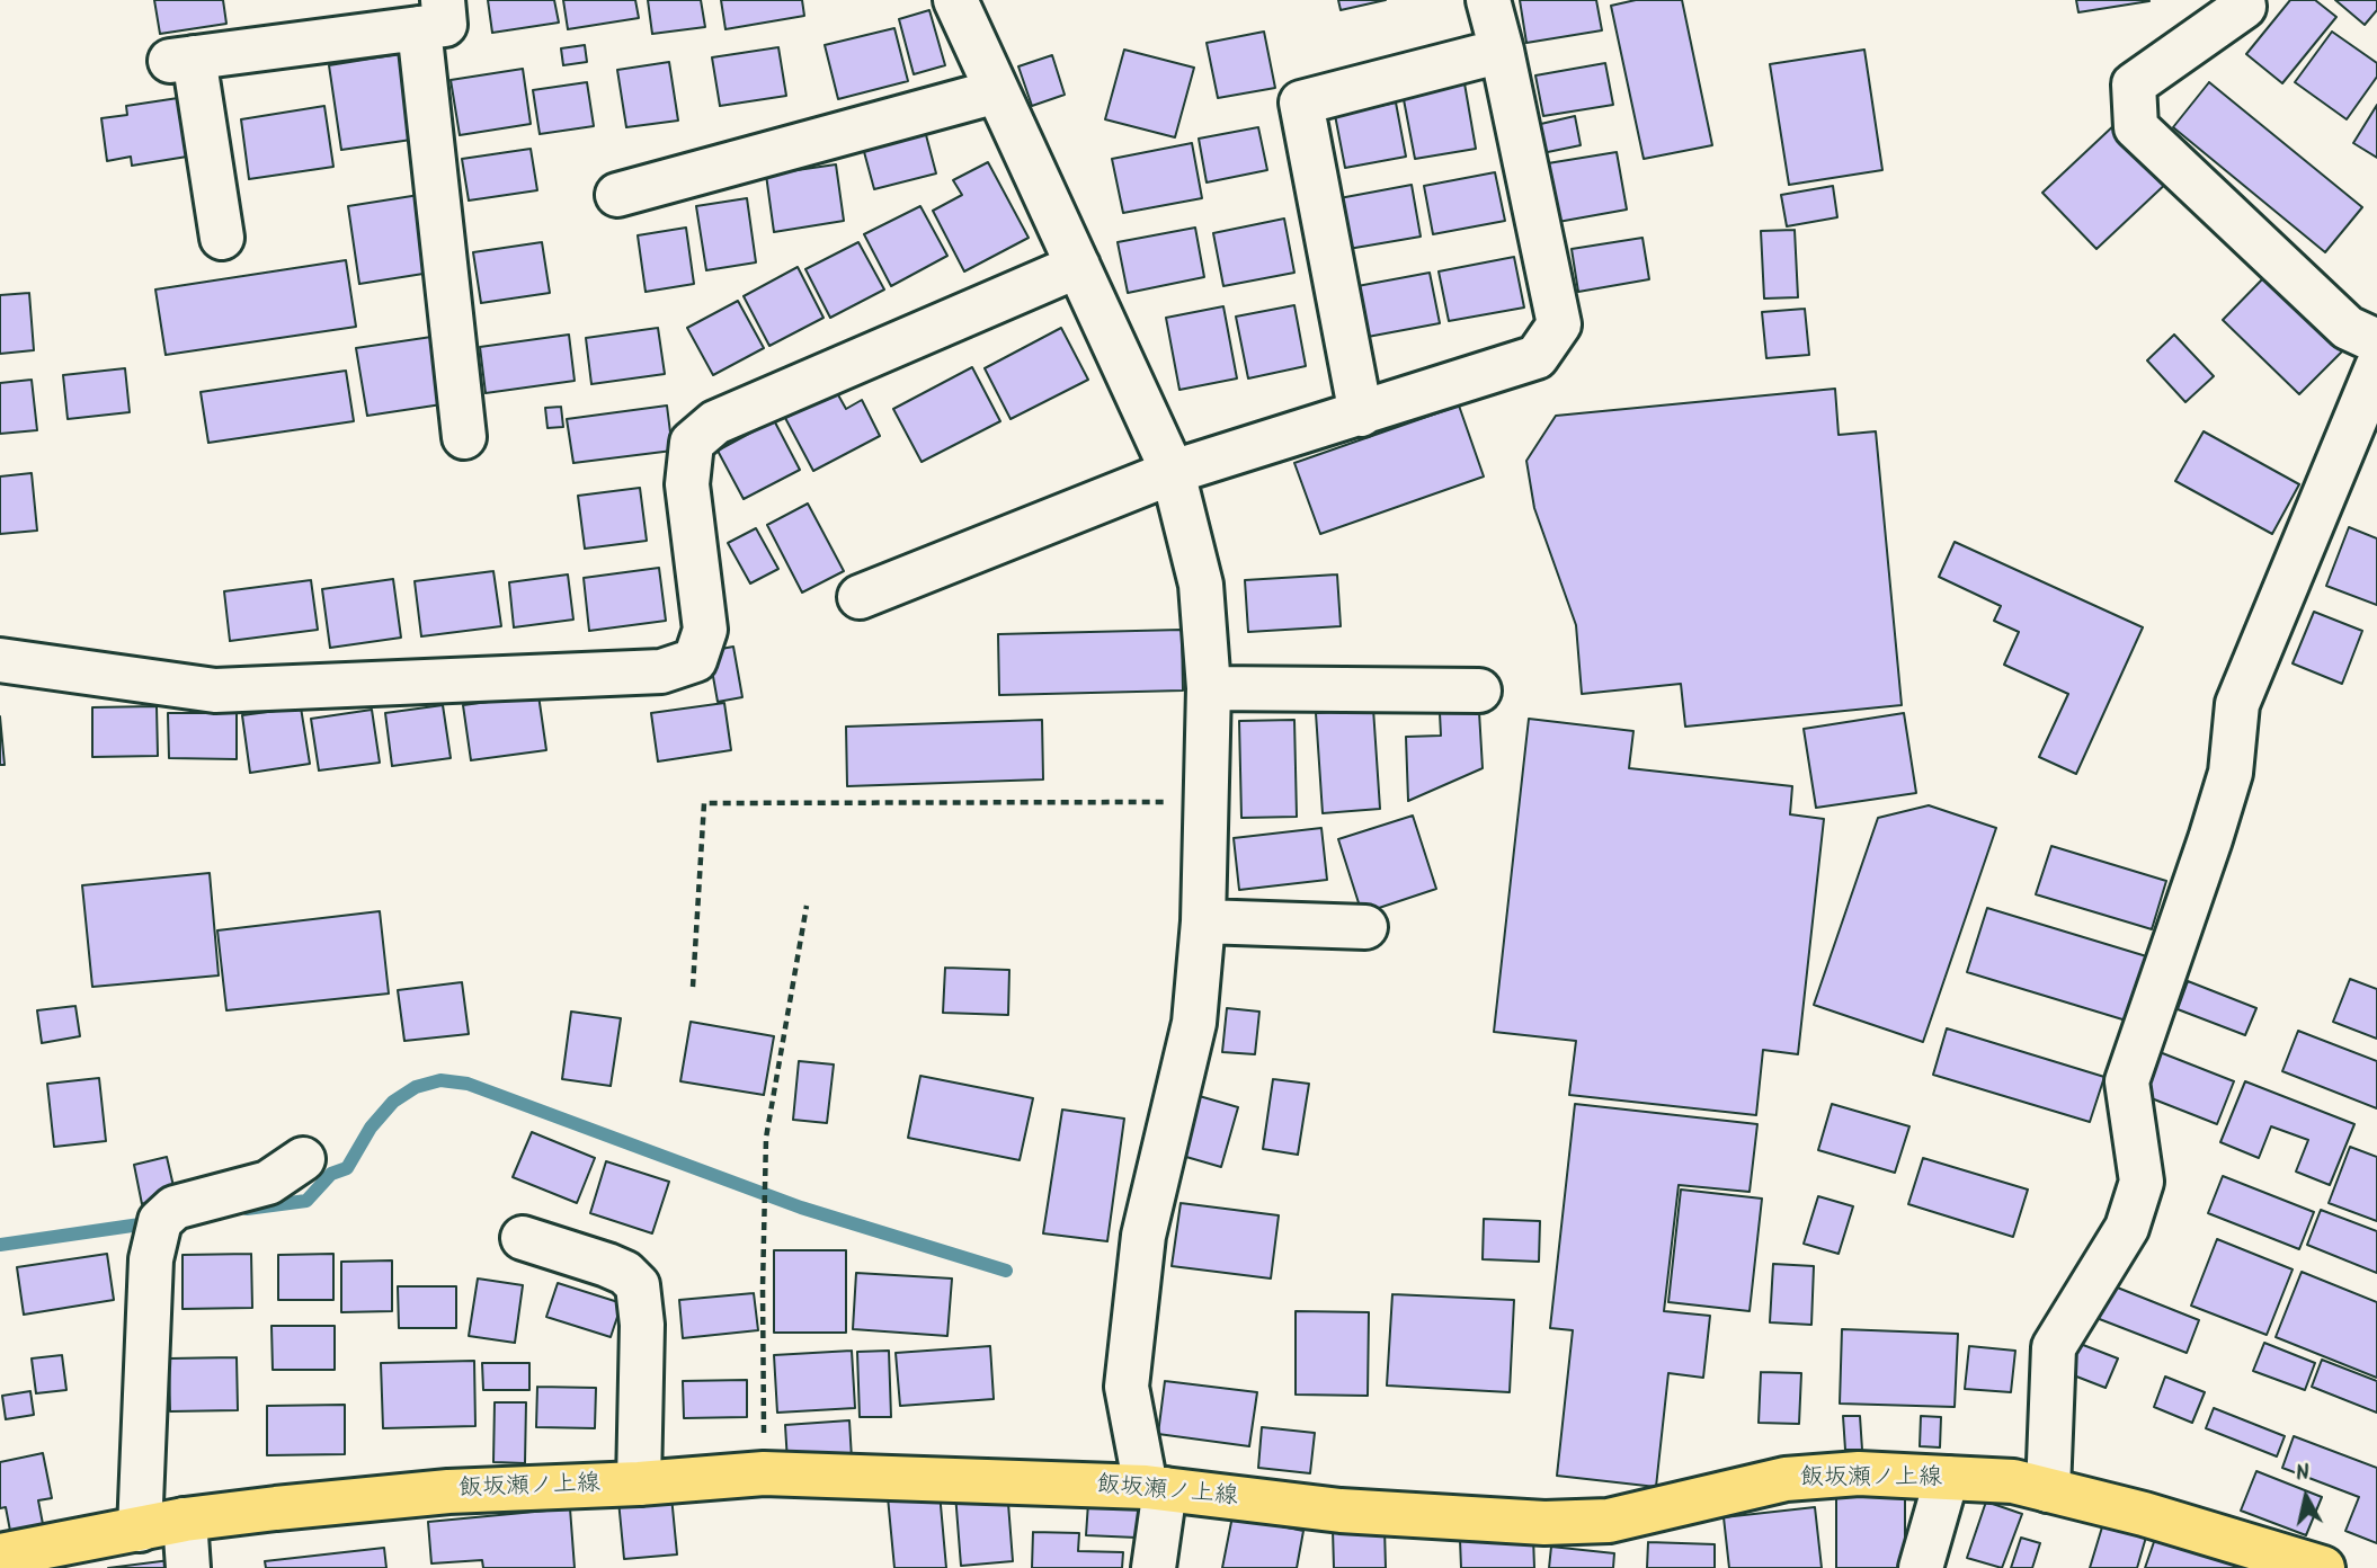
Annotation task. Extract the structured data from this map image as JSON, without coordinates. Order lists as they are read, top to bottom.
{
  "streets": {
    "main road": ["飯坂瀬ノ上線"]
  },
  "north": "top"
}
